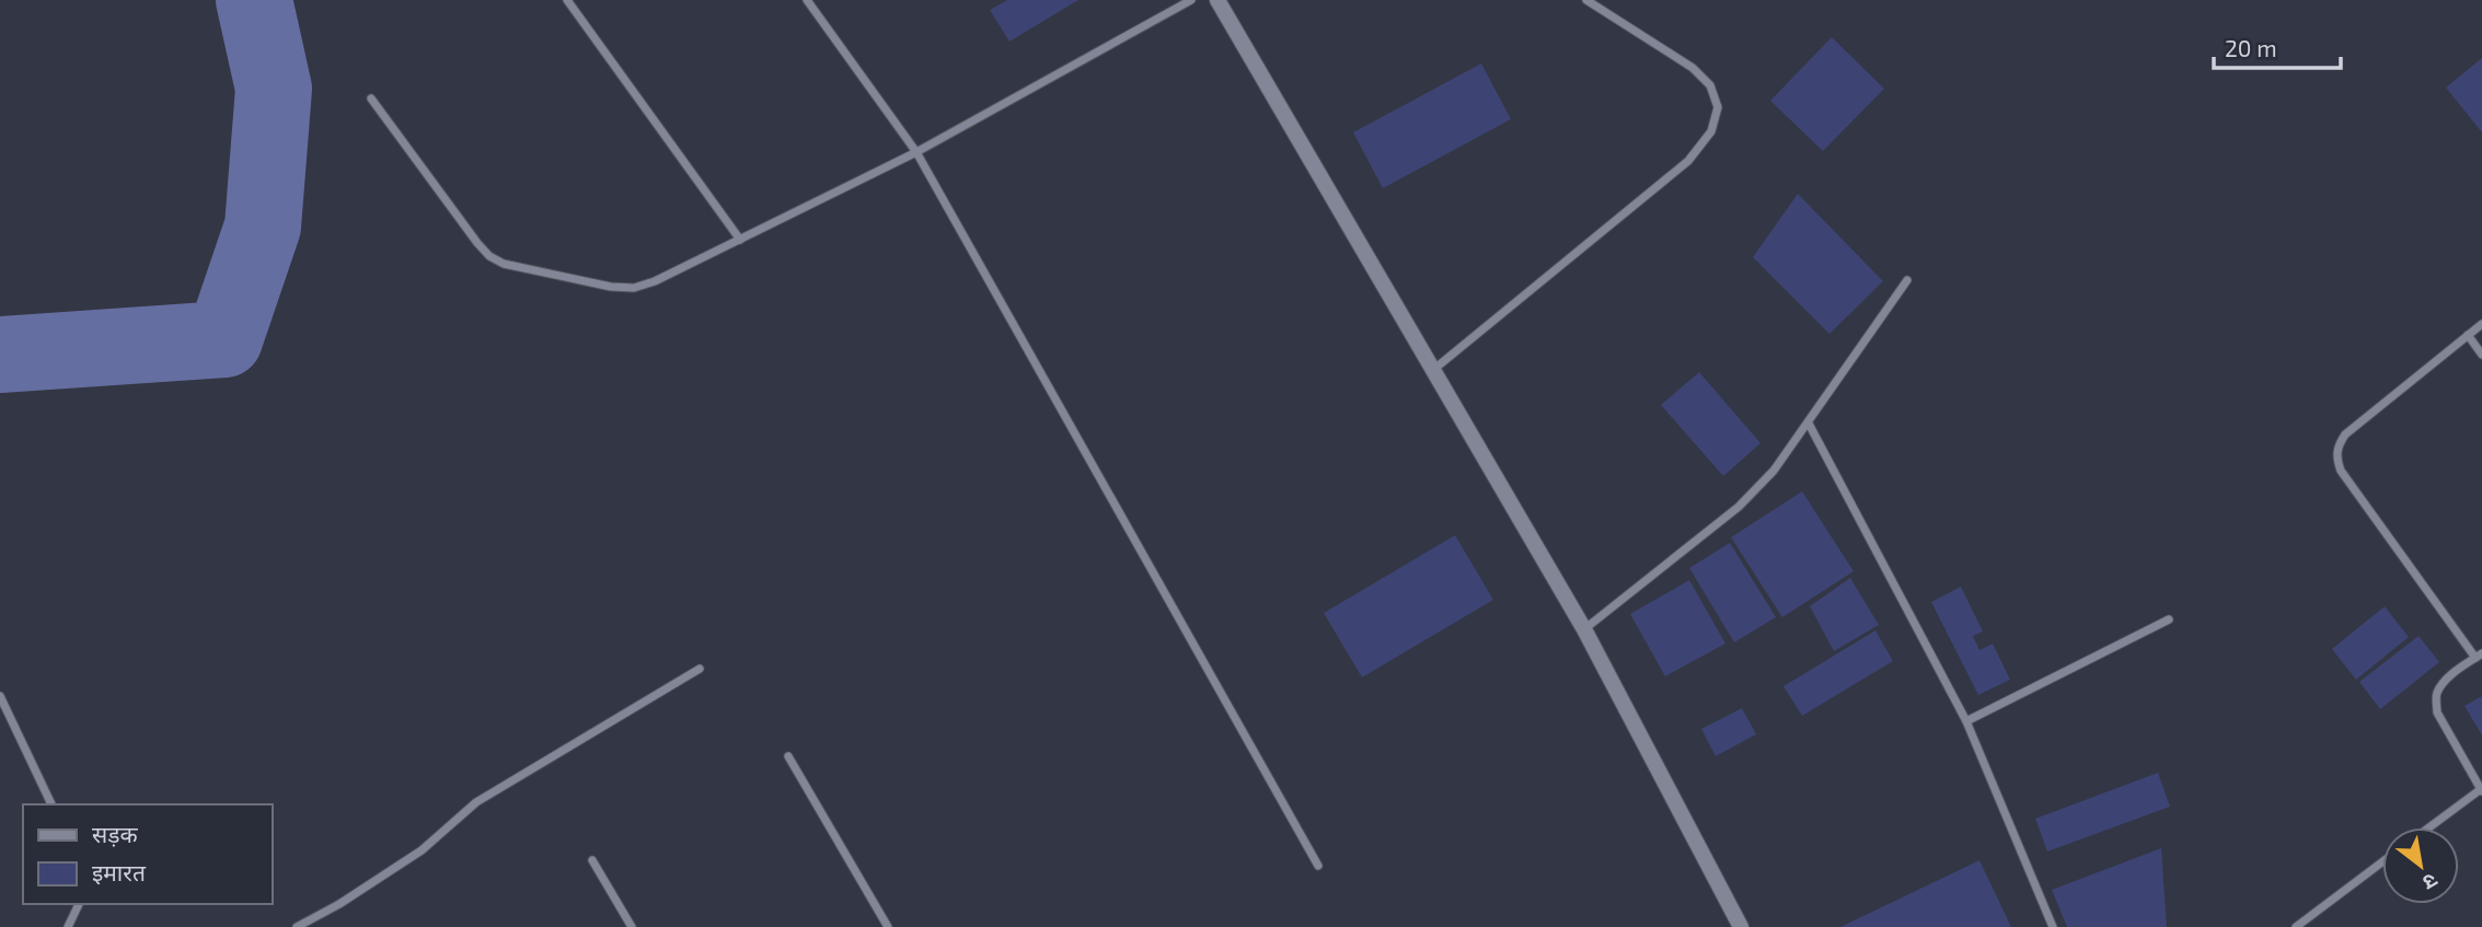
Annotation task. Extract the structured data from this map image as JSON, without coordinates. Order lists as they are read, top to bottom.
{
  "legend": ["सड़क", "इमारत"],
  "scale_bar": "20 m",
  "north": "bottom right"
}
